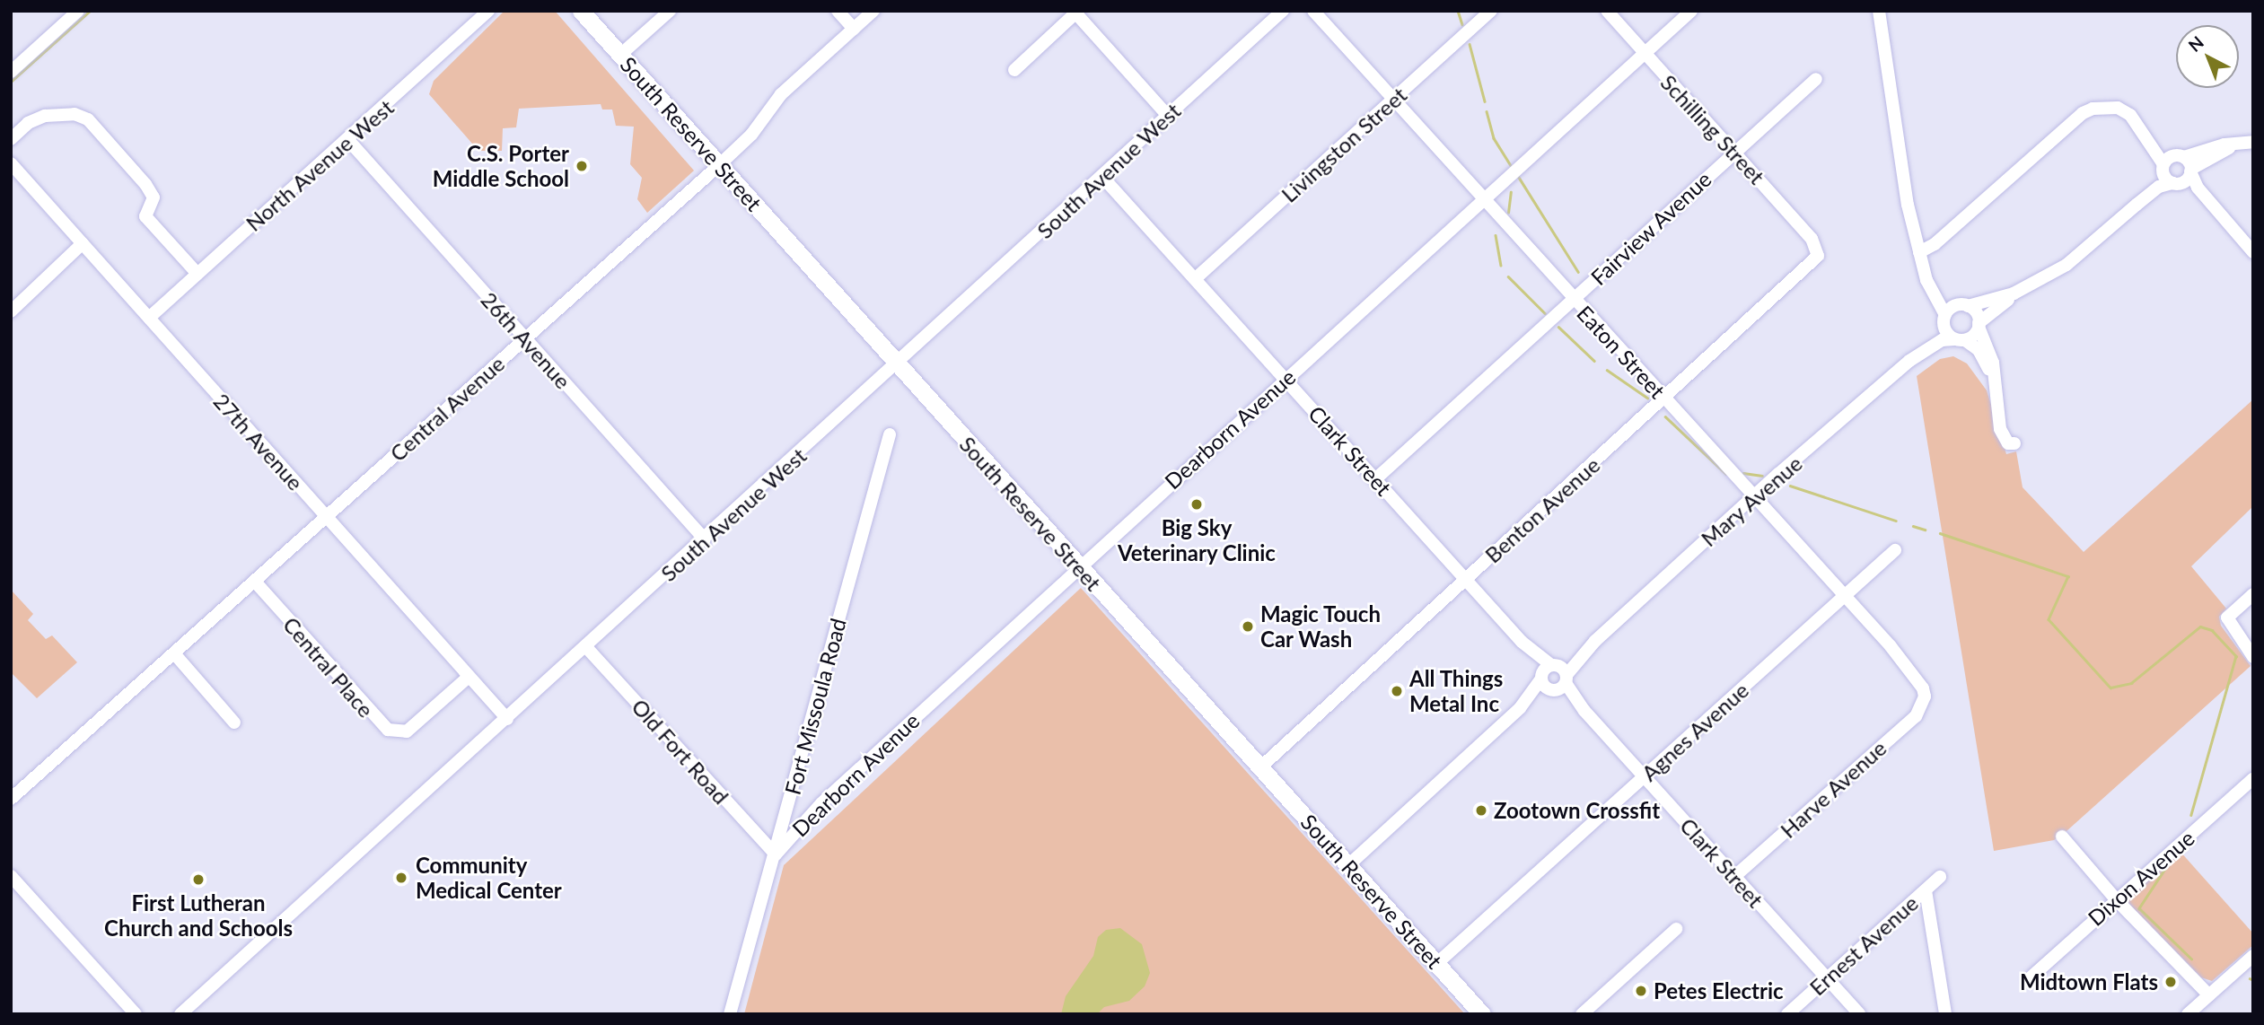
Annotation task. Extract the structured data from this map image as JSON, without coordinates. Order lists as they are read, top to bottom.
{
  "streets": {
    "highway": ["South Reserve Street"],
    "street": [
      "Schilling Street",
      "Livingston Street",
      "North Avenue West",
      "South Avenue West",
      "Fairview Avenue",
      "26th Avenue",
      "Eaton Street",
      "Central Avenue",
      "Dearborn Avenue",
      "27th Avenue",
      "Clark Street",
      "Mary Avenue",
      "Benton Avenue",
      "Central Place",
      "Fort Missoula Road",
      "Agnes Avenue",
      "Old Fort Road",
      "Harve Avenue",
      "Dixon Avenue",
      "Ernest Avenue"
    ]
  },
  "crossings": [
    ["Schilling Street", "Fairview Avenue"],
    ["Schilling Street", "Dearborn Avenue"],
    ["Schilling Street", "Benton Avenue"],
    ["South Reserve Street", "South Avenue West"],
    ["South Reserve Street", "Central Avenue"],
    ["South Reserve Street", "Dearborn Avenue"],
    ["South Reserve Street", "Mary Avenue"],
    ["South Reserve Street", "Benton Avenue"],
    ["South Reserve Street", "Agnes Avenue"],
    ["Livingston Street", "Eaton Street"],
    ["Livingston Street", "Clark Street"],
    ["North Avenue West", "26th Avenue"],
    ["North Avenue West", "27th Avenue"],
    ["South Avenue West", "26th Avenue"],
    ["South Avenue West", "27th Avenue"],
    ["South Avenue West", "Clark Street"],
    ["South Avenue West", "Old Fort Road"],
    ["Fairview Avenue", "Eaton Street"],
    ["Fairview Avenue", "Clark Street"],
    ["26th Avenue", "Central Avenue"],
    ["Eaton Street", "Dearborn Avenue"],
    ["Eaton Street", "Mary Avenue"],
    ["Eaton Street", "Benton Avenue"],
    ["Eaton Street", "Agnes Avenue"],
    ["Eaton Street", "Harve Avenue"],
    ["Central Avenue", "27th Avenue"],
    ["Central Avenue", "Central Place"],
    ["Dearborn Avenue", "Clark Street"],
    ["Dearborn Avenue", "Fort Missoula Road"],
    ["Dearborn Avenue", "Old Fort Road"],
    ["27th Avenue", "Central Place"],
    ["Clark Street", "Mary Avenue"],
    ["Clark Street", "Benton Avenue"],
    ["Clark Street", "Agnes Avenue"],
    ["Clark Street", "Harve Avenue"],
    ["Clark Street", "Ernest Avenue"],
    ["Fort Missoula Road", "Old Fort Road"]
  ],
  "places": [
    "C.S. Porter Middle School",
    "Big Sky Veterinary Clinic",
    "Magic Touch Car Wash",
    "All Things Metal Inc",
    "Zootown Crossfit",
    "Community Medical Center",
    "First Lutheran Church and Schools",
    "Midtown Flats",
    "Petes Electric"
  ],
  "north": "top left"
}
